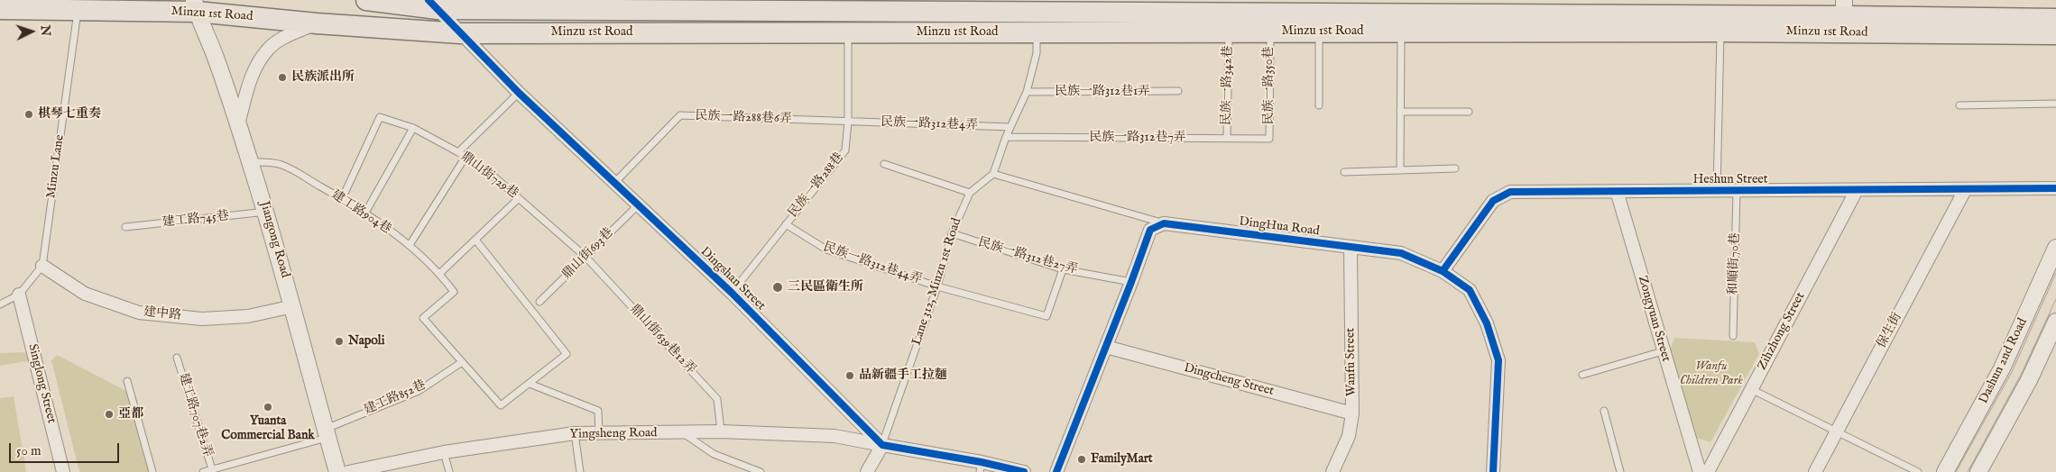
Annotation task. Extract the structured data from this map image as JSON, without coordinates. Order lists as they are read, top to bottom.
{
  "streets": {
    "main road": ["Minzu 1st Road"],
    "street": [
      "Heshun Street",
      "DingHua Road",
      "Jiangong Road",
      "Dingshan Street",
      "建中路",
      "Zongyuan Street",
      "保生街",
      "Zihzhong Street",
      "Dashun 2nd Road",
      "Wanfu Street",
      "Dingcheng Street",
      "Singlong Street",
      "Yingsheng Road"
    ],
    "lane": [
      "民族一路342巷",
      "民族一路350巷",
      "民族一路312巷1弄",
      "民族一路288巷6弄",
      "民族一路312巷4弄",
      "民族一路312巷7弄",
      "Minzu Lane",
      "鼎山街729巷",
      "民族一路288巷",
      "建工路904巷",
      "建工路745巷",
      "鼎山街693巷",
      "民族一路312巷27弄",
      "民族一路312巷44弄",
      "和順街70巷",
      "Lane 312, Minzu 1st Road",
      "鼎山街639巷12弄",
      "建工路852巷",
      "建工路707巷2弄"
    ]
  },
  "crossings": [
    ["Minzu 1st Road", "民族一路342巷"],
    ["Minzu 1st Road", "民族一路350巷"],
    ["Minzu 1st Road", "Minzu Lane"],
    ["Minzu 1st Road", "民族一路288巷"],
    ["Minzu 1st Road", "Jiangong Road"],
    ["Minzu 1st Road", "Dingshan Street"],
    ["民族一路342巷", "民族一路312巷7弄"],
    ["民族一路350巷", "民族一路312巷7弄"],
    ["民族一路288巷6弄", "民族一路312巷4弄"],
    ["民族一路288巷6弄", "民族一路288巷"],
    ["民族一路288巷6弄", "Dingshan Street"],
    ["民族一路312巷4弄", "民族一路288巷"],
    ["Minzu Lane", "建中路"],
    ["鼎山街729巷", "建工路904巷"],
    ["鼎山街729巷", "鼎山街693巷"],
    ["鼎山街729巷", "鼎山街639巷12弄"],
    ["Heshun Street", "DingHua Road"],
    ["Heshun Street", "和順街70巷"],
    ["Heshun Street", "Zongyuan Street"],
    ["Heshun Street", "保生街"],
    ["Heshun Street", "Zihzhong Street"],
    ["民族一路288巷", "民族一路312巷44弄"],
    ["民族一路288巷", "Dingshan Street"],
    ["建工路904巷", "Jiangong Road"],
    ["建工路904巷", "建工路852巷"],
    ["建工路745巷", "Jiangong Road"],
    ["DingHua Road", "Wanfu Street"],
    ["Jiangong Road", "建中路"],
    ["Jiangong Road", "建工路852巷"],
    ["鼎山街693巷", "Dingshan Street"],
    ["鼎山街693巷", "鼎山街639巷12弄"],
    ["民族一路312巷27弄", "民族一路312巷44弄"],
    ["民族一路312巷27弄", "Lane 312, Minzu 1st Road"],
    ["民族一路312巷44弄", "Lane 312, Minzu 1st Road"],
    ["Dingshan Street", "Lane 312, Minzu 1st Road"],
    ["Dingshan Street", "Yingsheng Road"],
    ["Lane 312, Minzu 1st Road", "Yingsheng Road"],
    ["鼎山街639巷12弄", "Yingsheng Road"],
    ["Wanfu Street", "Dingcheng Street"],
    ["建工路852巷", "建工路707巷2弄"]
  ],
  "parks": ["Wanfu Children Park"],
  "places": [
    "民族派出所",
    "棋琴七重奏",
    "三民區衛生所",
    "Napoli",
    "品新疆手工拉麵",
    "Yuanta Commercial Bank",
    "亞都",
    "FamilyMart"
  ],
  "scale_bar": "50 m",
  "north": "right"
}
